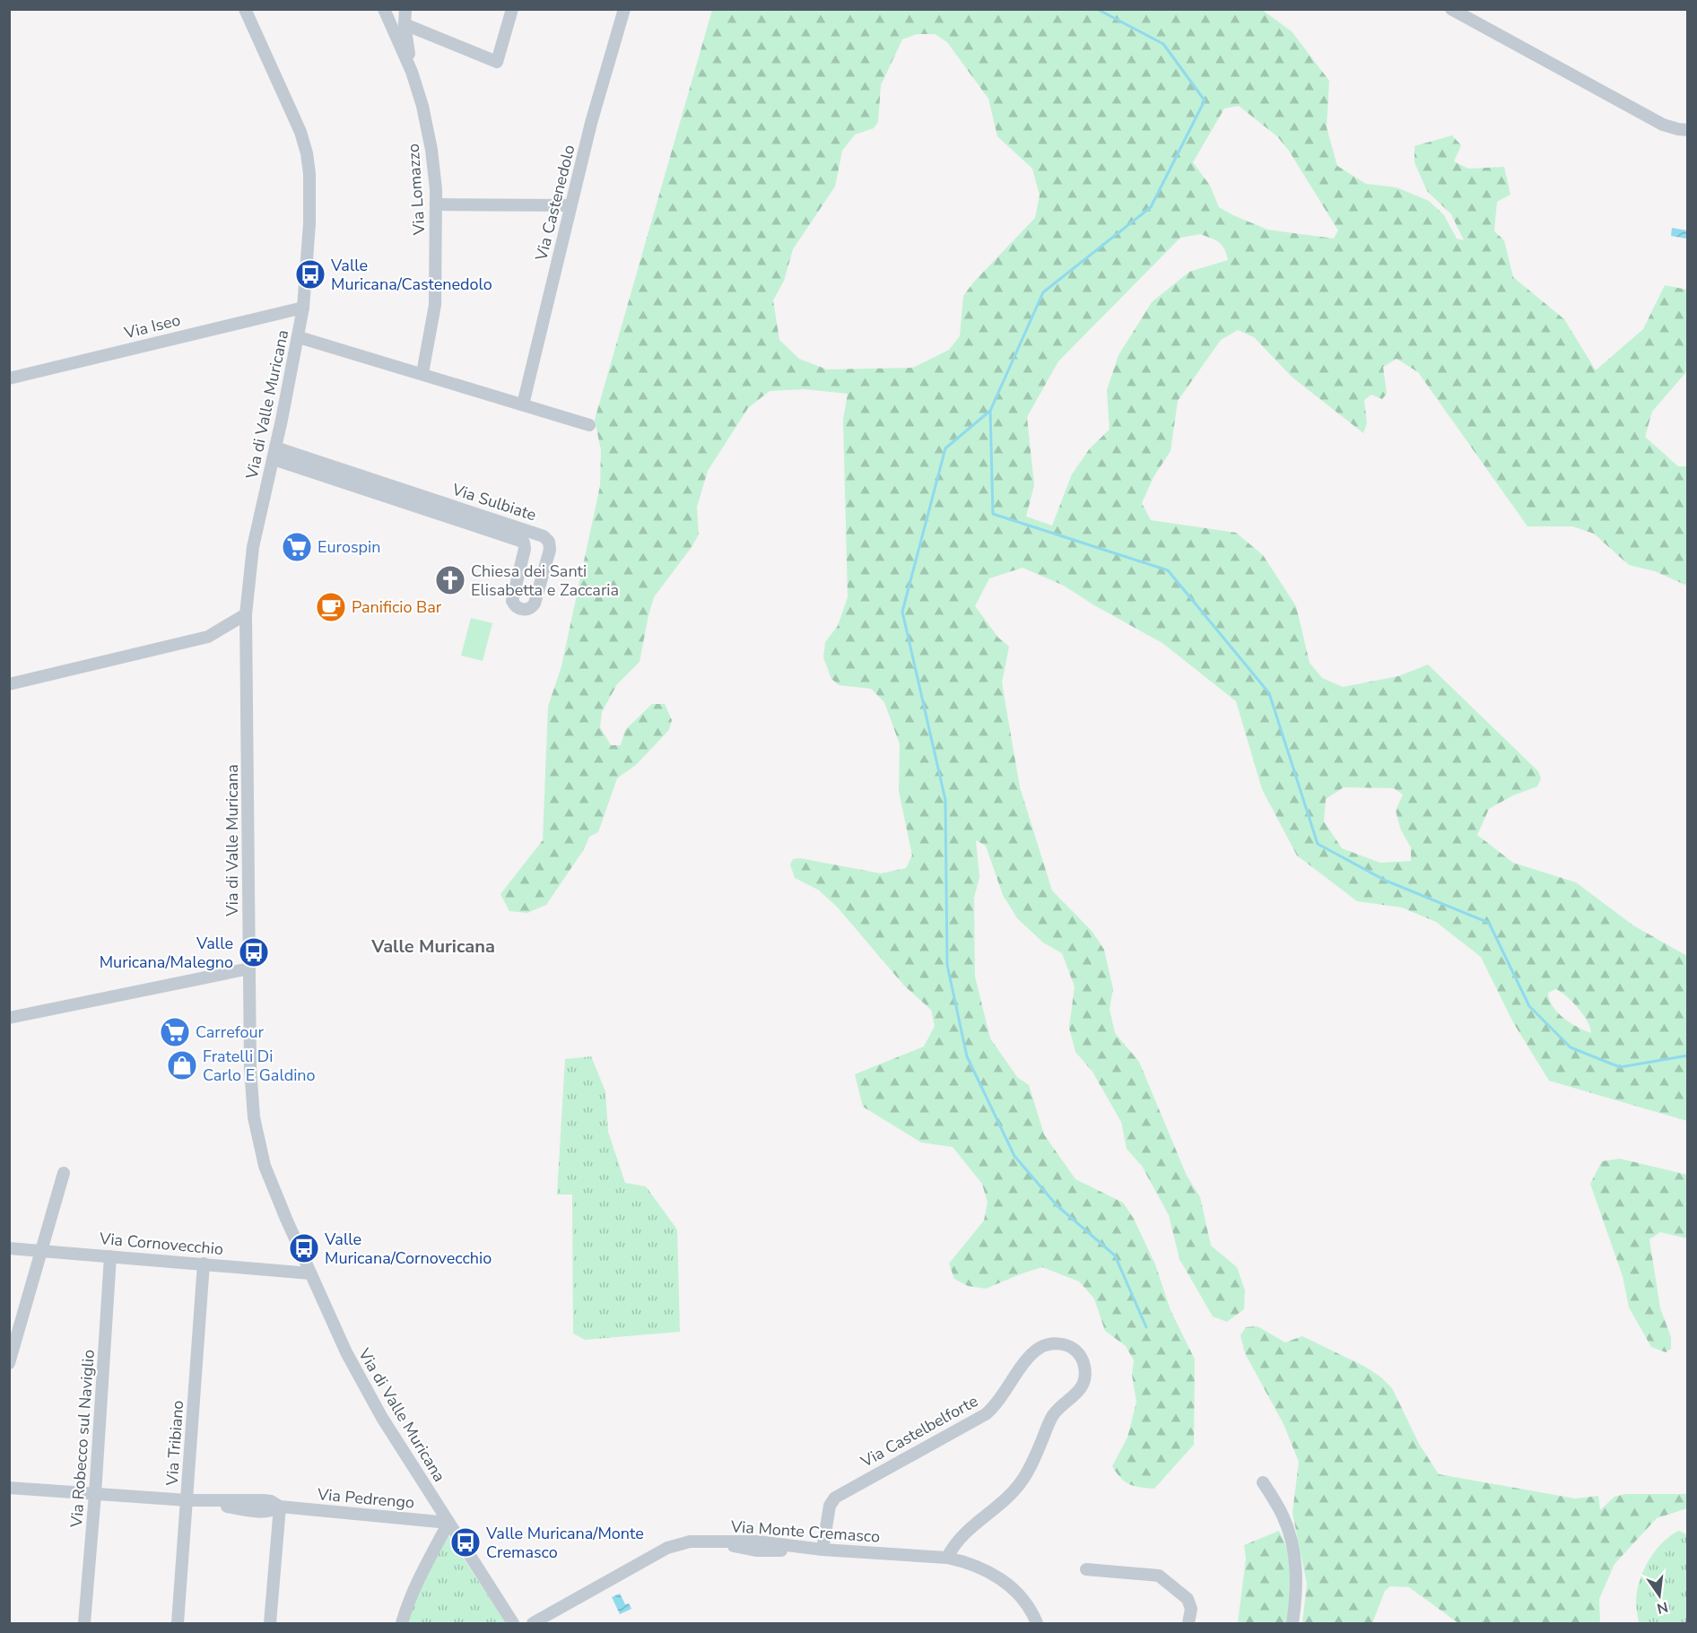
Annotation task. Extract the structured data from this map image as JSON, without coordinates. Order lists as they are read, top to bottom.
{
  "streets": {
    "street": [
      "Via Lomazzo",
      "Via Castenedolo",
      "Via Iseo",
      "Via di Valle Muricana",
      "Via Sulbiate",
      "Via Cornovecchio",
      "Via Castelbelforte",
      "Via Robecco sul Naviglio",
      "Via Tribiano",
      "Via Pedrengo",
      "Via Monte Cremasco"
    ]
  },
  "crossings": [
    ["Via Iseo", "Via di Valle Muricana"],
    ["Via di Valle Muricana", "Via Sulbiate"],
    ["Via di Valle Muricana", "Via Cornovecchio"],
    ["Via di Valle Muricana", "Via Pedrengo"],
    ["Via Cornovecchio", "Via Robecco sul Naviglio"],
    ["Via Cornovecchio", "Via Tribiano"],
    ["Via Castelbelforte", "Via Monte Cremasco"],
    ["Via Robecco sul Naviglio", "Via Pedrengo"],
    ["Via Tribiano", "Via Pedrengo"]
  ],
  "districts": ["Valle Muricana"],
  "places": {
    "bus stop": [
      "Valle Muricana/Castenedolo",
      "Valle Muricana/Malegno",
      "Valle Muricana/Cornovecchio",
      "Valle Muricana/Monte Cremasco"
    ],
    "supermarket": ["Eurospin", "Carrefour"],
    "church": ["Chiesa dei Santi Elisabetta e Zaccaria"],
    "cafe": ["Panificio Bar"],
    "shop": ["Fratelli Di Carlo E Galdino"]
  },
  "north": "bottom"
}
